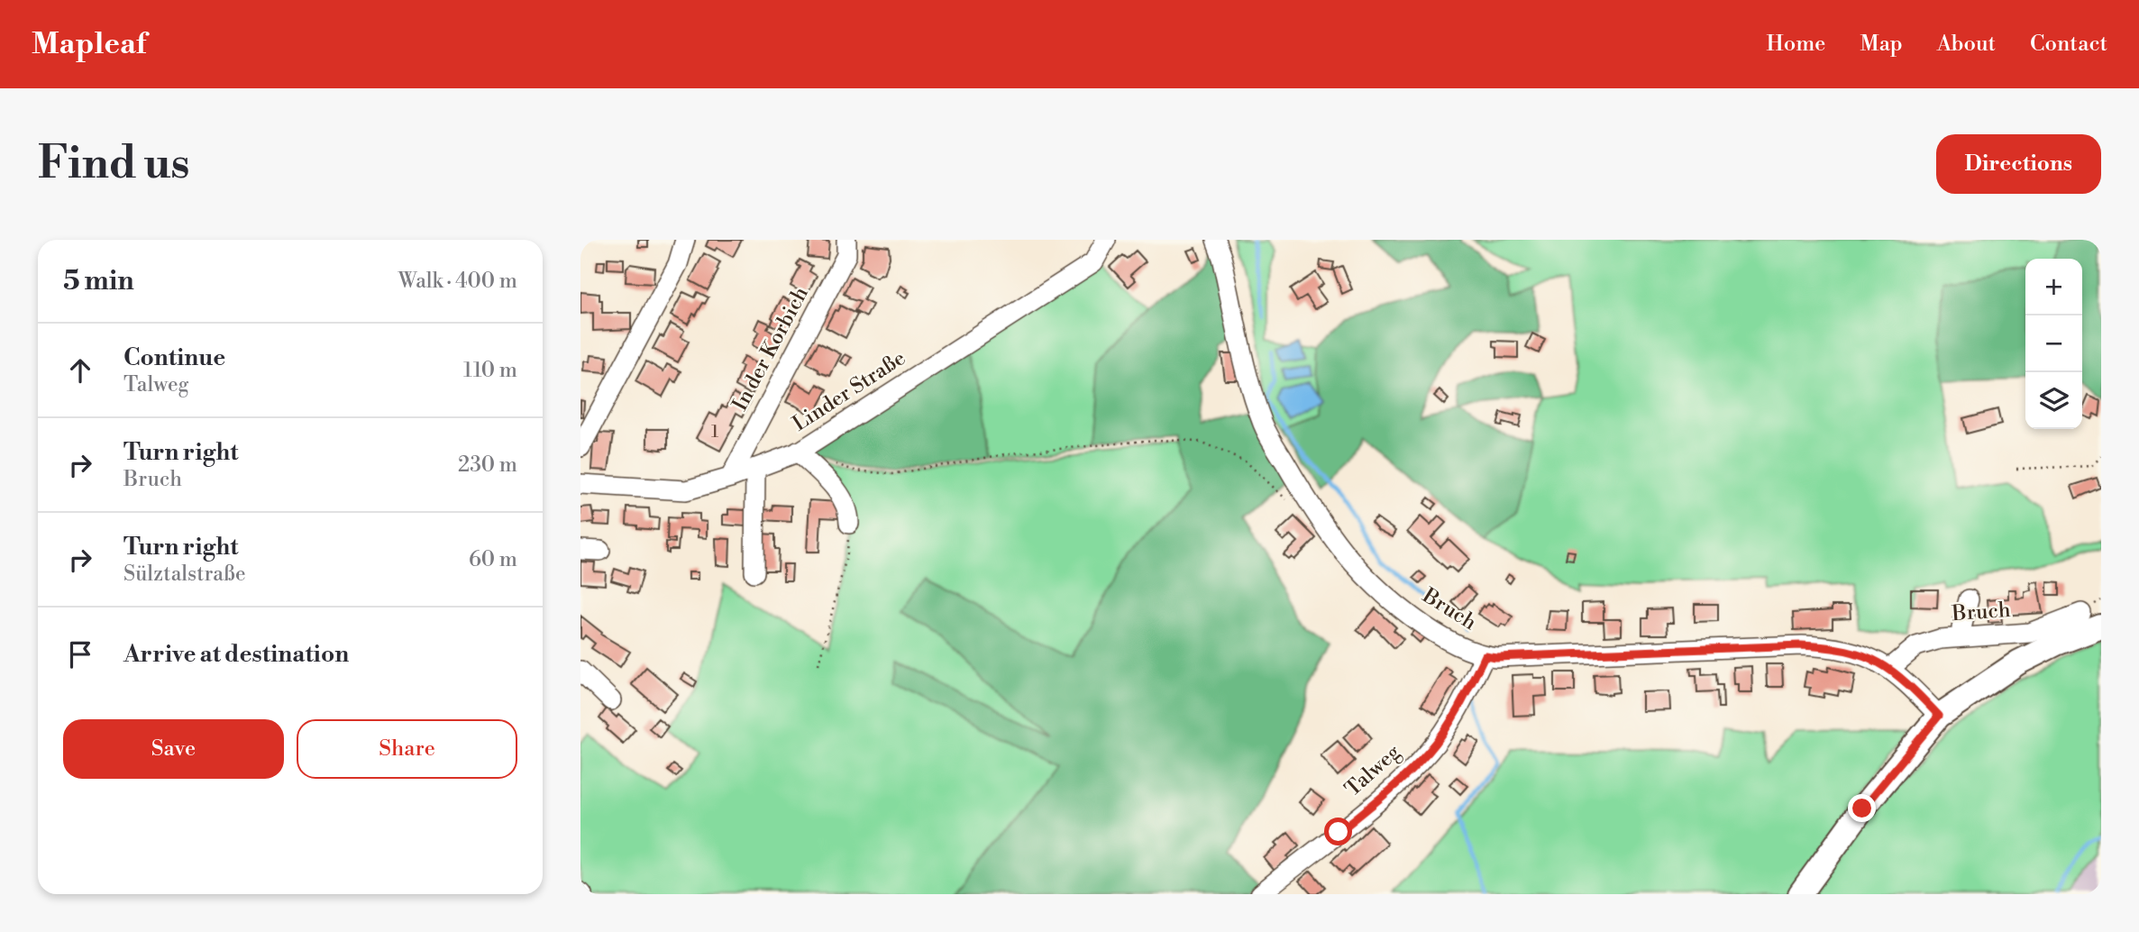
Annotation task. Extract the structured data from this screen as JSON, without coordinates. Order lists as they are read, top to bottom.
{
  "streets": {
    "street": [
      "In der Korbich",
      "Linder Straße",
      "Bruch",
      "Talweg"
    ]
  },
  "crossings": [
    ["In der Korbich", "Linder Straße"],
    ["Bruch", "Talweg"]
  ],
  "house_numbers": ["1"],
  "page": {
    "header": "Mapleaf",
    "nav": [
      "Home",
      "Map",
      "About",
      "Contact"
    ],
    "buttons": [
      "Directions",
      ["Save", "Share"]
    ],
    "title": "Find us",
    "heading": ["5 min", "Walk · 400 m"],
    "map_buttons": ["+", "−"],
    "list": [
      ["Continue", "Talweg", "110 m"],
      ["Turn right", "Bruch", "230 m"],
      ["Turn right", "Sülztalstraße", "60 m"],
      "Arrive at destination"
    ]
  }
}
